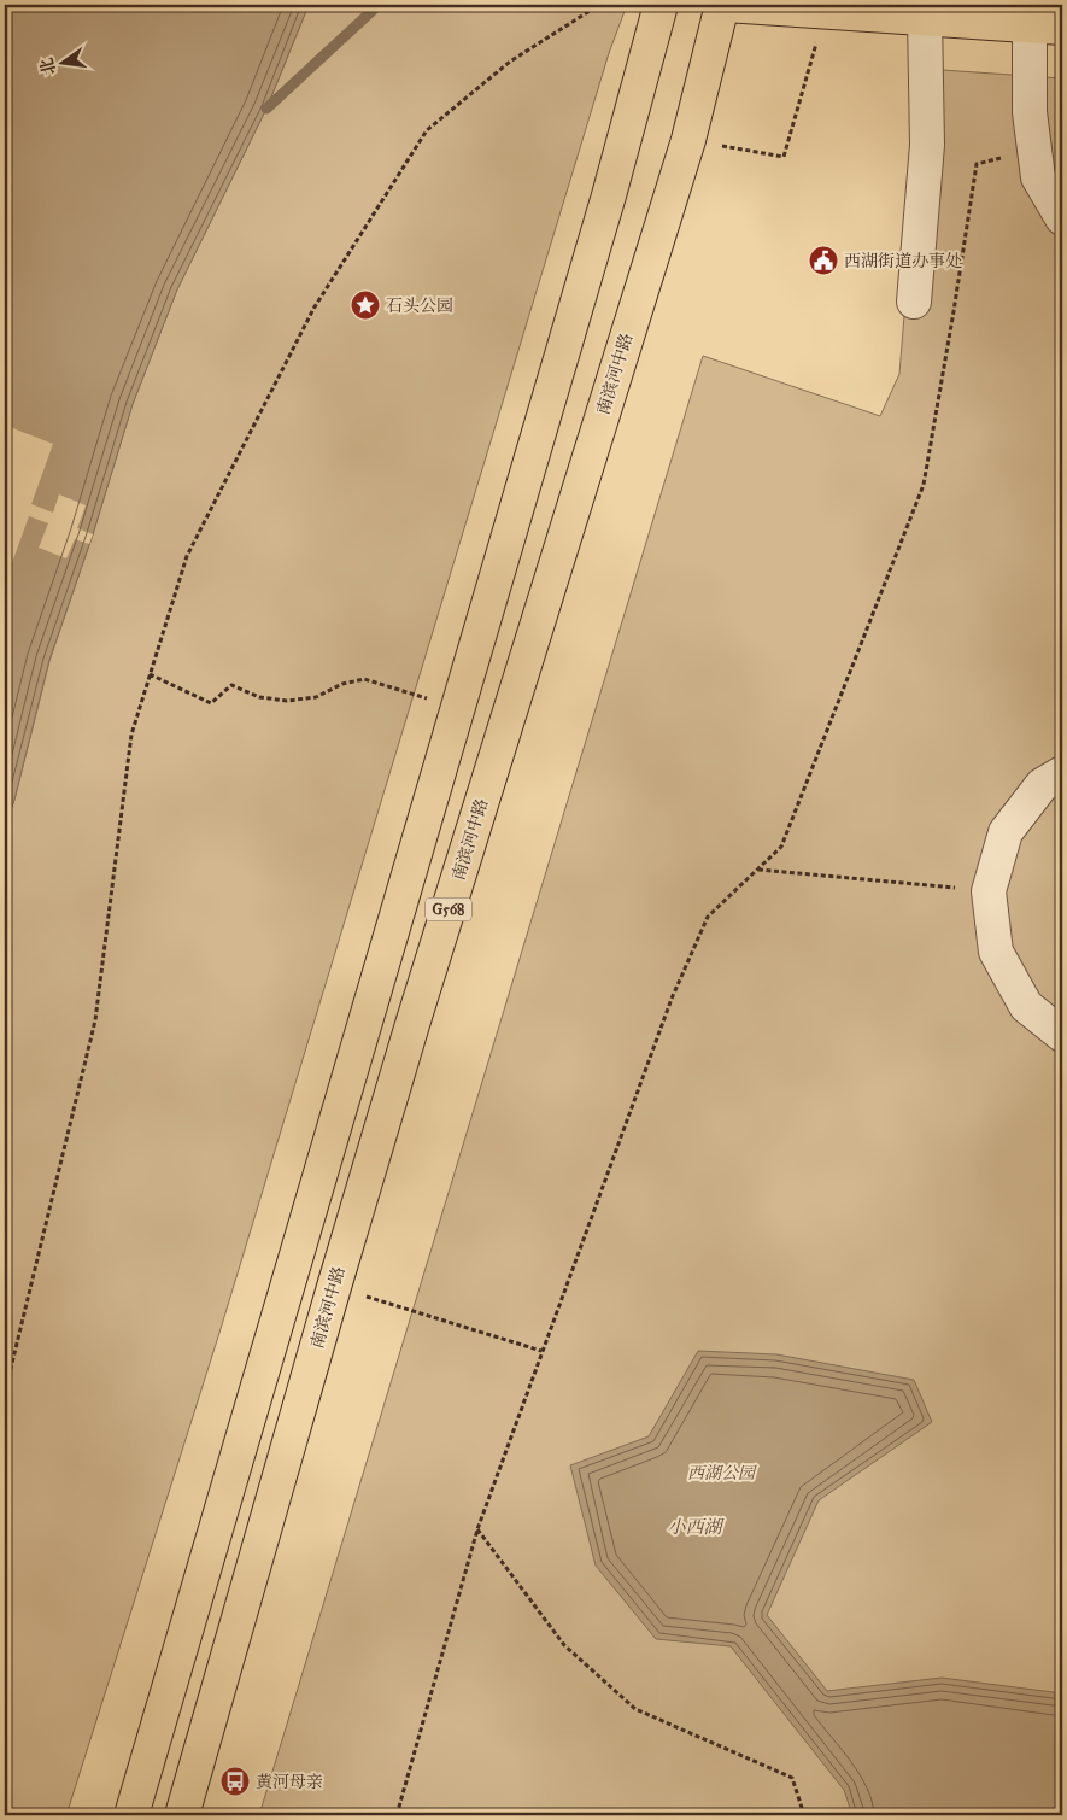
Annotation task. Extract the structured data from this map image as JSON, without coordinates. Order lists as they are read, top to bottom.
{
  "streets": {
    "main road": ["南滨河中路", "G568"]
  },
  "water": ["小西湖"],
  "parks": ["西湖公园"],
  "places": {
    "public building": ["西湖街道办事处"],
    "place": ["石头公园"],
    "bus stop": ["黄河母亲"]
  },
  "north": "left"
}
